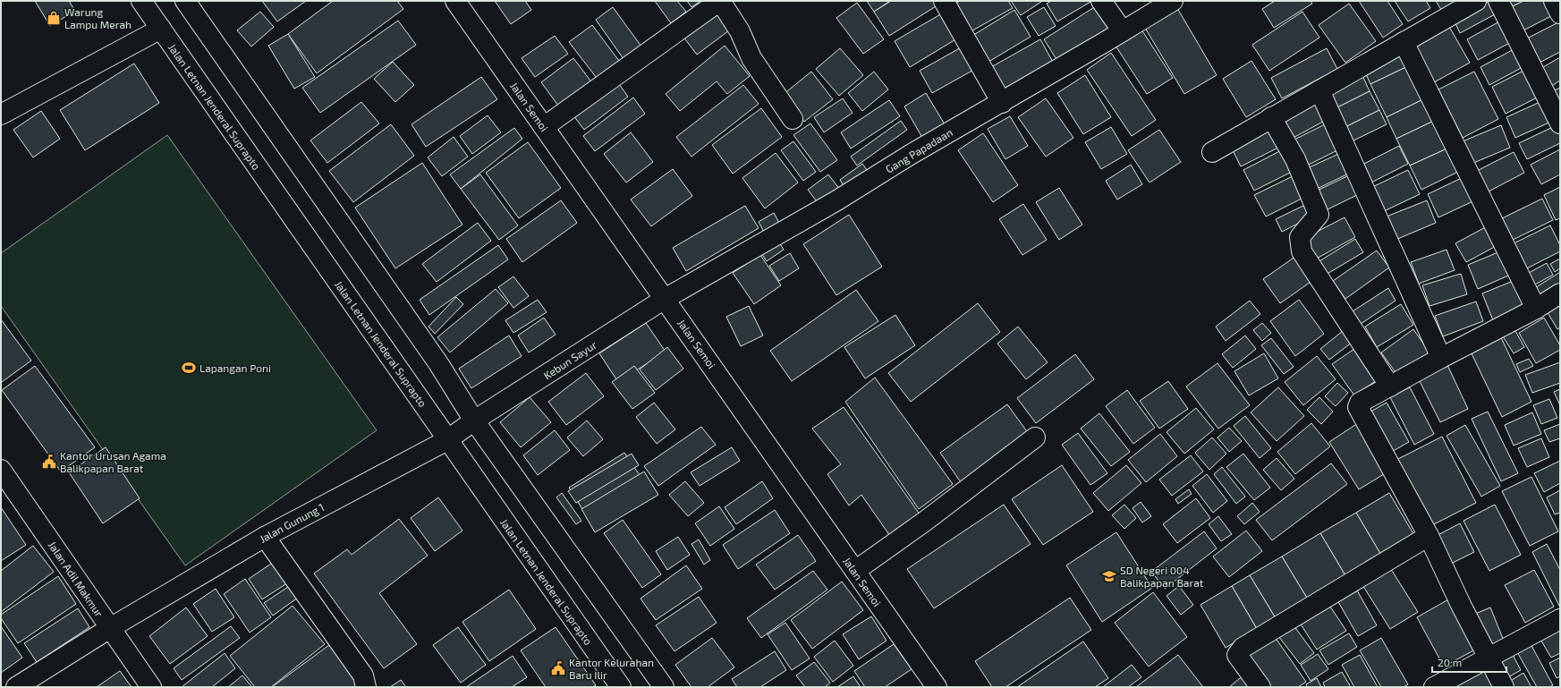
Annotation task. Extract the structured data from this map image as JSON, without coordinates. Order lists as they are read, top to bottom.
{
  "streets": {
    "street": [
      "Jalan Letnan Jenderal Suprapto",
      "Jalan Semoi",
      "Gang Papadaan",
      "Kebun Sayur",
      "Jalan Gunung 1",
      "Jalan Adil Makmur"
    ]
  },
  "crossings": [
    ["Jalan Letnan Jenderal Suprapto", "Jalan Gunung 1"],
    ["Jalan Semoi", "Gang Papadaan"],
    ["Jalan Semoi", "Kebun Sayur"],
    ["Gang Papadaan", "Kebun Sayur"],
    ["Kebun Sayur", "Jalan Gunung 1"],
    ["Jalan Gunung 1", "Jalan Adil Makmur"]
  ],
  "places": {
    "shop": ["Warung Lampu Merah"],
    "sports": ["Lapangan Poni"],
    "public building": ["Kantor Urusan Agama Balikpapan Barat", "Kantor Kelurahan Baru Ilir"],
    "school or university": ["SD Negeri 004 Balikpapan Barat"]
  },
  "scale_bar": "20 m"
}
